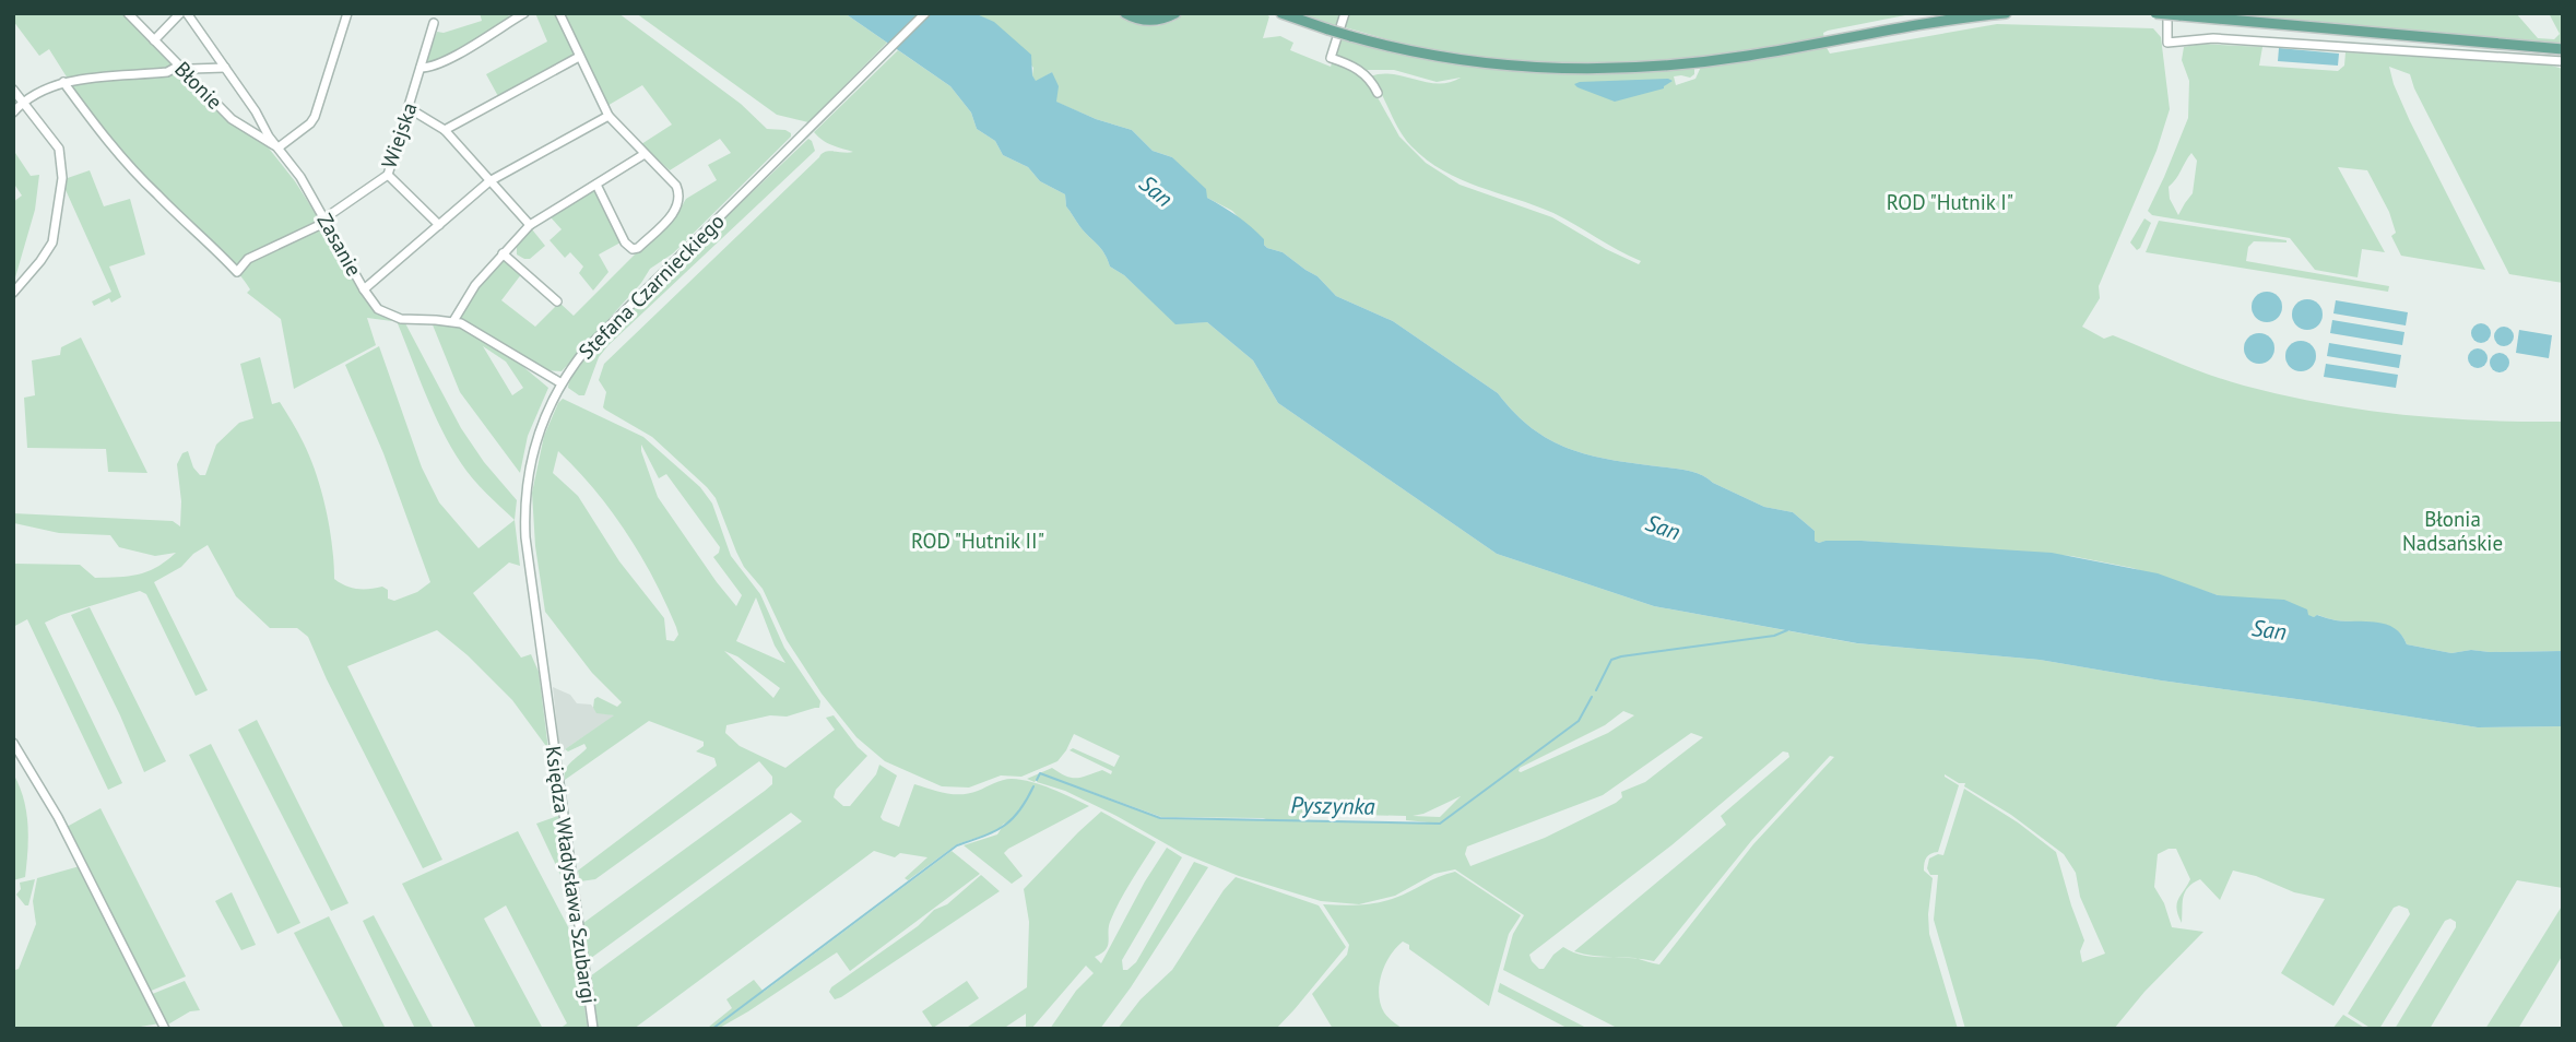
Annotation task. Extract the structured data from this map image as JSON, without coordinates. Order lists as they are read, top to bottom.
{
  "streets": {
    "street": [
      "Błonie",
      "Wiejska",
      "Zasanie",
      "Stefana Czarnieckiego",
      "Księdza Władysława Szubargi"
    ]
  },
  "crossings": [
    ["Błonie", "Zasanie"],
    ["Wiejska", "Zasanie"],
    ["Zasanie", "Stefana Czarnieckiego"],
    ["Stefana Czarnieckiego", "Księdza Władysława Szubargi"]
  ],
  "water": ["San", "Pyszynka"],
  "parks": ["ROD \"Hutnik I\"", "Błonia Nadsańskie", "ROD \"Hutnik II\""]
}
